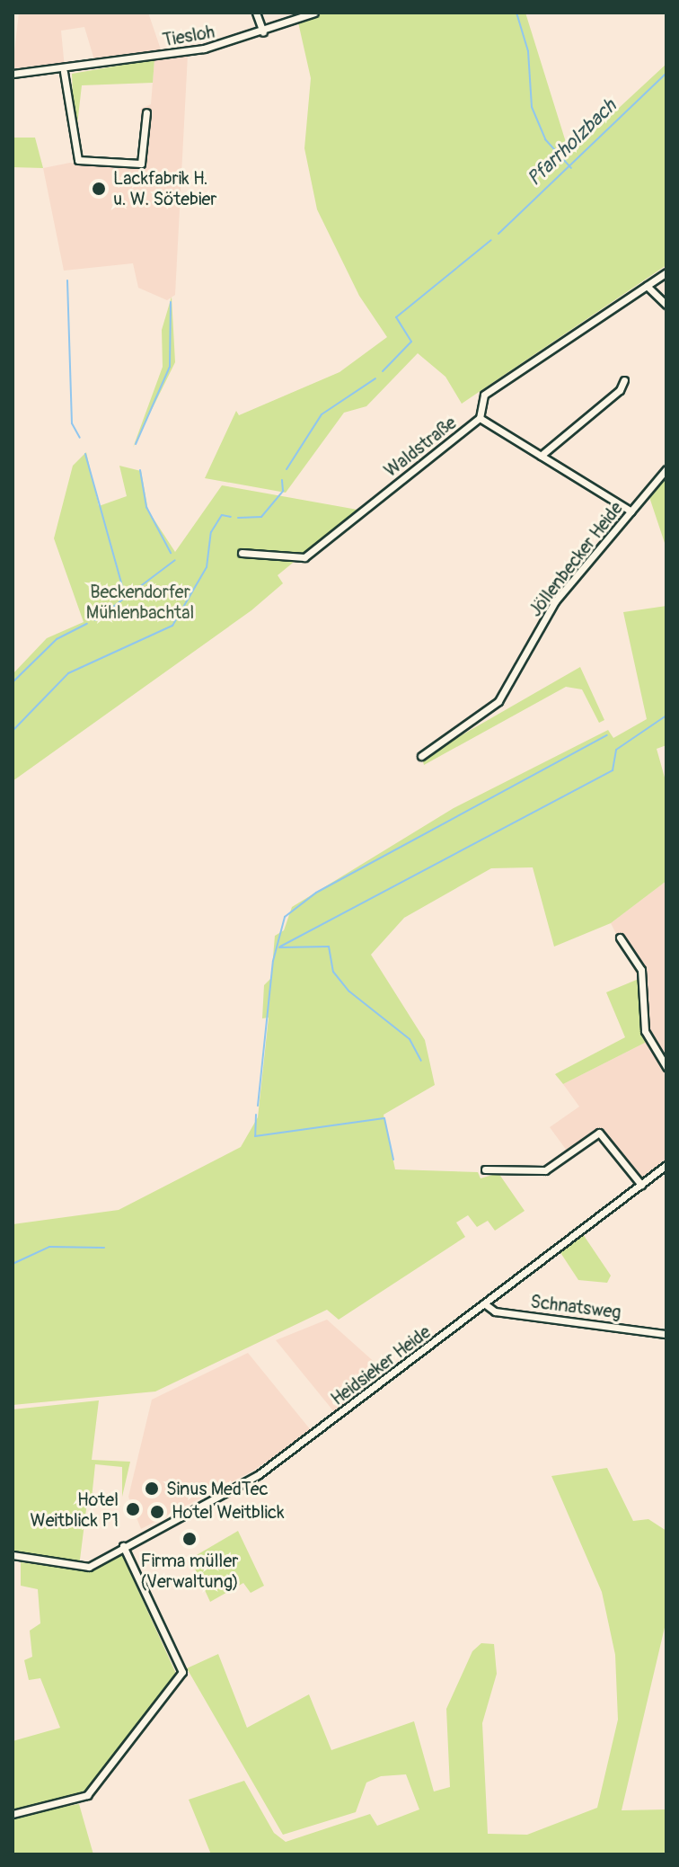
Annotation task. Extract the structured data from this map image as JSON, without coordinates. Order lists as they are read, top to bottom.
{
  "streets": {
    "street": [
      "Tiesloh",
      "Waldstraße",
      "Jöllenbecker Heide",
      "Schnatsweg",
      "Heidsieker Heide"
    ]
  },
  "crossings": [
    ["Schnatsweg", "Heidsieker Heide"]
  ],
  "water": ["Pfarrholzbach"],
  "parks": ["Beckendorfer Mühlenbachtal"],
  "places": [
    "Lackfabrik H. u. W. Sötebier",
    "Sinus MedTec",
    "Hotel Weitblick P1",
    "Hotel Weitblick",
    "Firma müller (Verwaltung)"
  ]
}
